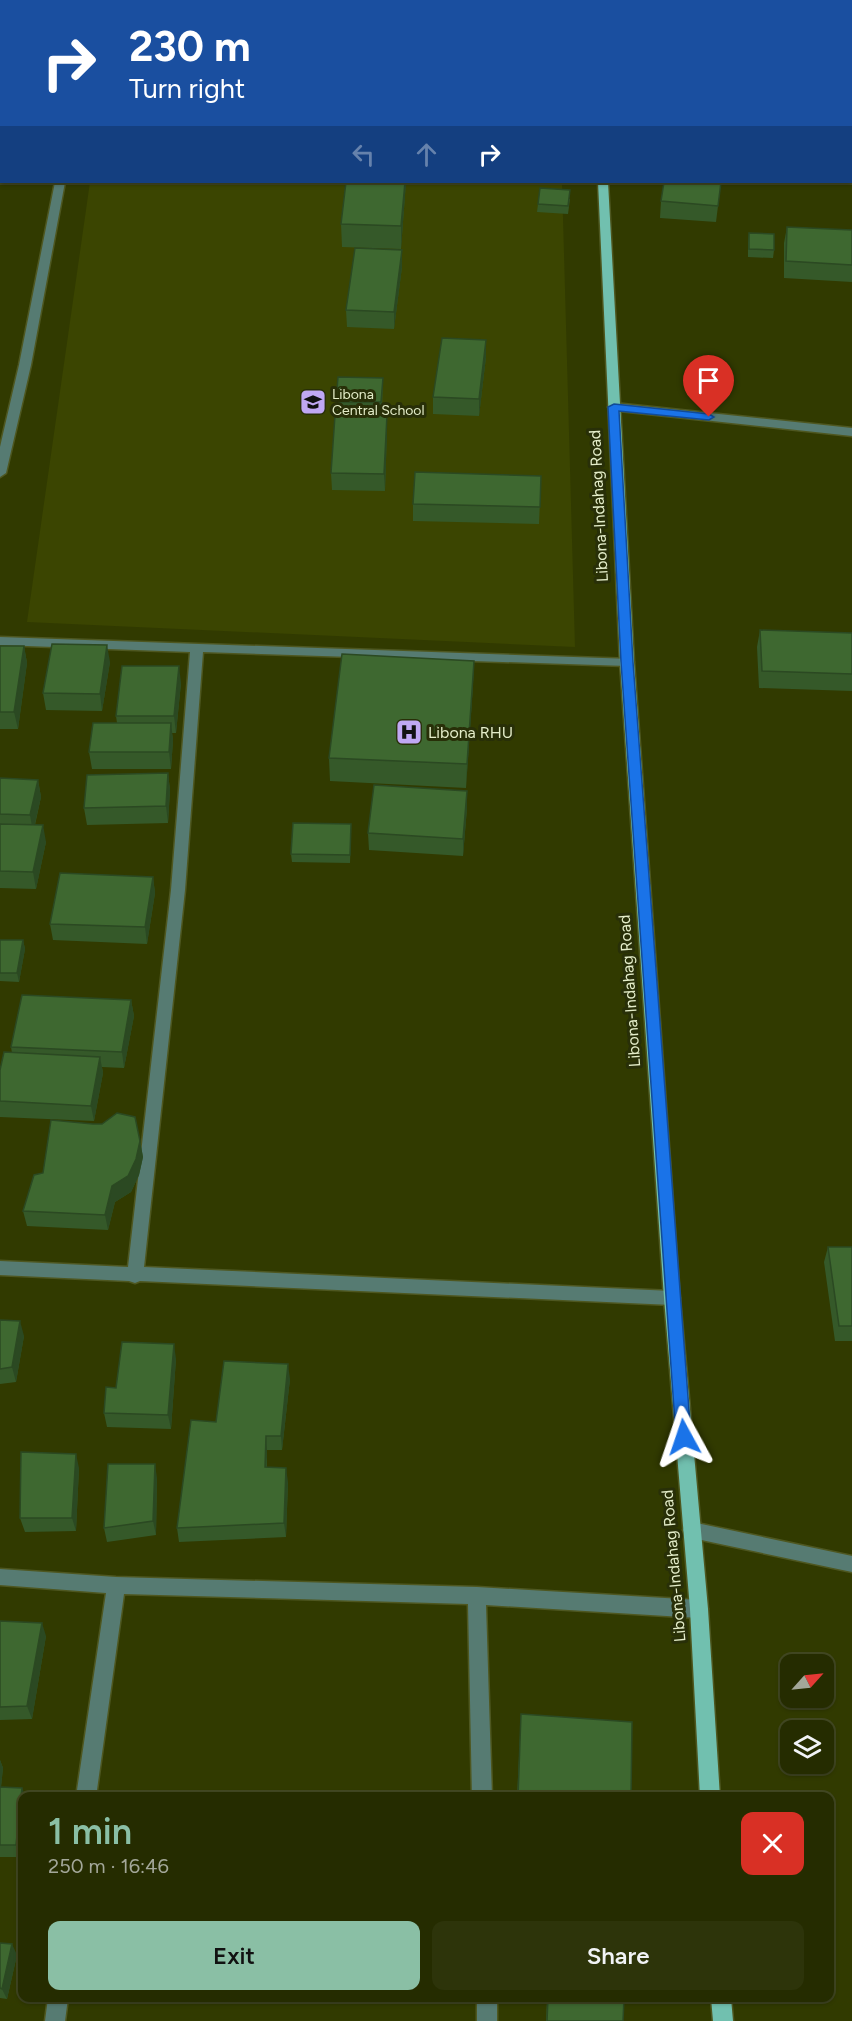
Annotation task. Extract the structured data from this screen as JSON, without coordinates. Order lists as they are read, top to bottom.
{
  "streets": {
    "main road": ["Libona-Indahag Road"]
  },
  "places": {
    "school or university": ["Libona Central School"],
    "hospital": ["Libona RHU"]
  },
  "north": "top right",
  "page": {
    "turn": ["230 m", "Turn right"],
    "heading": ["1 min", "250 m · 16:46"],
    "buttons": ["Exit", "Share"]
  }
}
